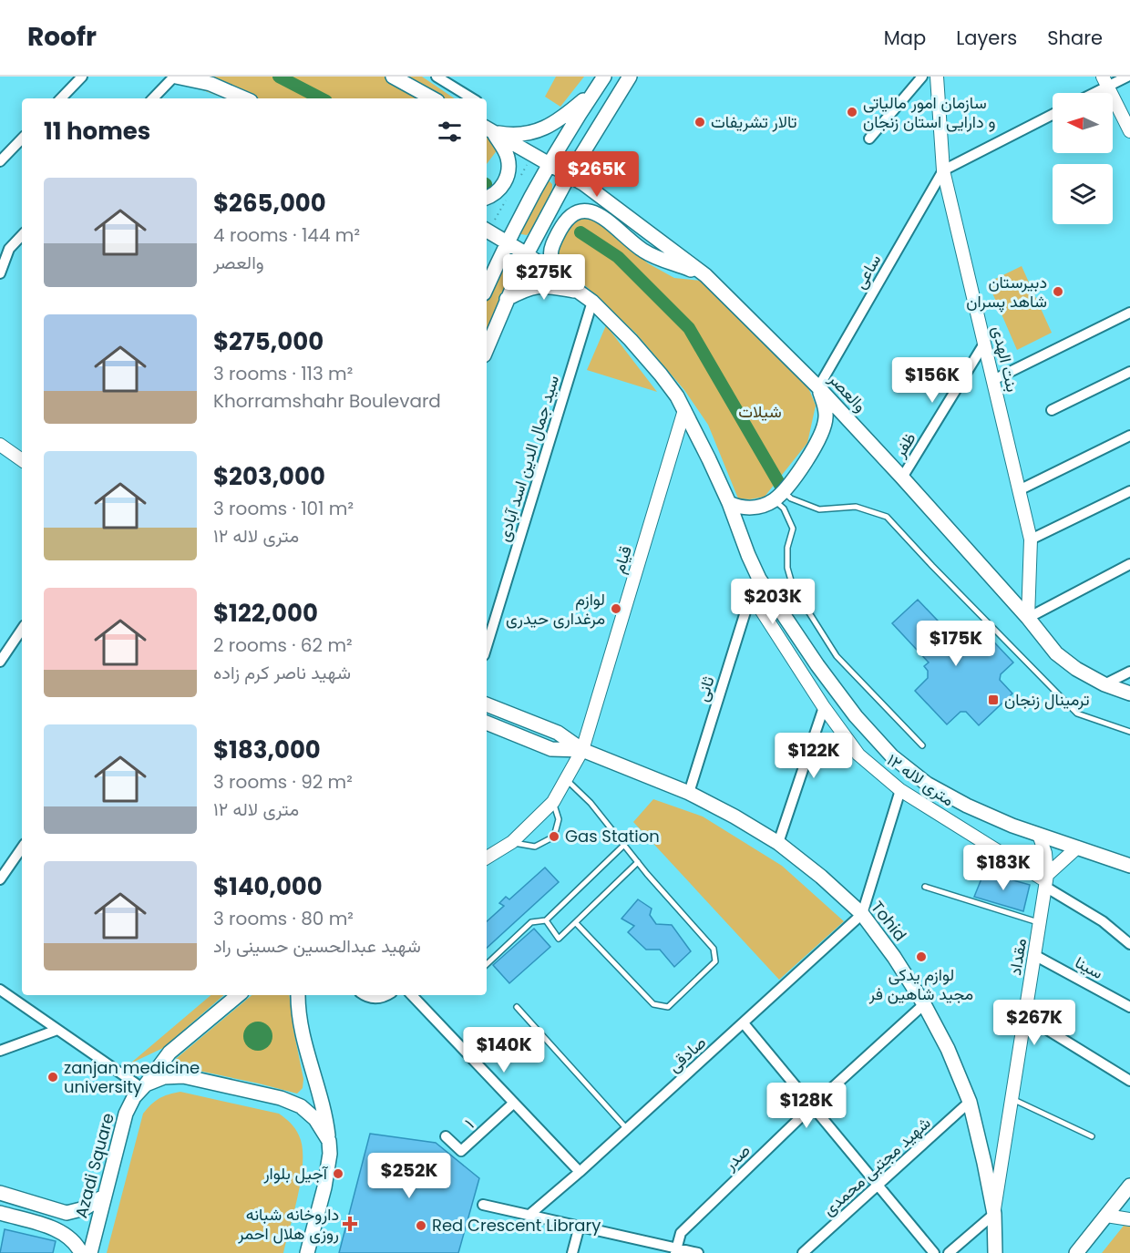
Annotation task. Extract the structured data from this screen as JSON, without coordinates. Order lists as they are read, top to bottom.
{
  "streets": {
    "main road": ["والعصر", "Tohid", "Azadi Square"],
    "street": [
      "ساعی",
      "بنت الهدی",
      "ظفر",
      "سید جمال الدین اسد آبادی",
      "قیام",
      "ثانی",
      "۱۲ متری لاله",
      "مقداد",
      "سینا",
      "صادقی",
      "۱",
      "صدر",
      "شهید مجتبی محمدی"
    ]
  },
  "crossings": [
    ["ساعی", "بنت الهدی"],
    ["ساعی", "والعصر"],
    ["بنت الهدی", "والعصر"],
    ["بنت الهدی", "ظفر"],
    ["والعصر", "ظفر"],
    ["قیام", "Tohid"],
    ["ثانی", "۱۲ متری لاله"],
    ["ثانی", "Tohid"],
    ["۱۲ متری لاله", "مقداد"],
    ["Tohid", "مقداد"],
    ["Tohid", "صادقی"],
    ["Tohid", "صدر"],
    ["Tohid", "شهید مجتبی محمدی"],
    ["مقداد", "سینا"]
  ],
  "parks": ["شیلات"],
  "places": {
    "other": [
      "سازمان امور مالیاتی و دارایی استان زنجان",
      "تالار تشریفات",
      "دبیرستان شاهد پسران",
      "لوازم مرغداری حیدری",
      "Gas Station",
      "لوازم یدکی مجید شاهین فر",
      "zanjan medicine university",
      "آجیل بلوار",
      "Red Crescent Library"
    ],
    "transit": ["ترمینال زنجان"],
    "health": ["داروخانه شبانه روزی هلال احمر"]
  },
  "north": "left",
  "page": {
    "header": "Roofr",
    "nav": ["Map", "Layers", "Share"],
    "heading": "11 homes",
    "price": [
      "$265K",
      "$275K",
      "$156K",
      "$203K",
      "$175K",
      "$122K",
      "$183K",
      "$267K",
      "$140K",
      "$128K",
      "$252K"
    ],
    "list": [
      {
        "name": "$265,000",
        "note": "4 rooms · 144 m² · والعصر"
      },
      {
        "name": "$275,000",
        "note": "3 rooms · 113 m² · Khorramshahr Boulevard"
      },
      {
        "name": "$203,000",
        "note": "3 rooms · 101 m² · ۱۲ متری لاله"
      },
      {
        "name": "$122,000",
        "note": "2 rooms · 62 m² · شهید ناصر کرم زاده"
      },
      {
        "name": "$183,000",
        "note": "3 rooms · 92 m² · ۱۲ متری لاله"
      },
      {
        "name": "$140,000",
        "note": "3 rooms · 80 m² · شهید عبدالحسین حسینی راد"
      }
    ]
  }
}
